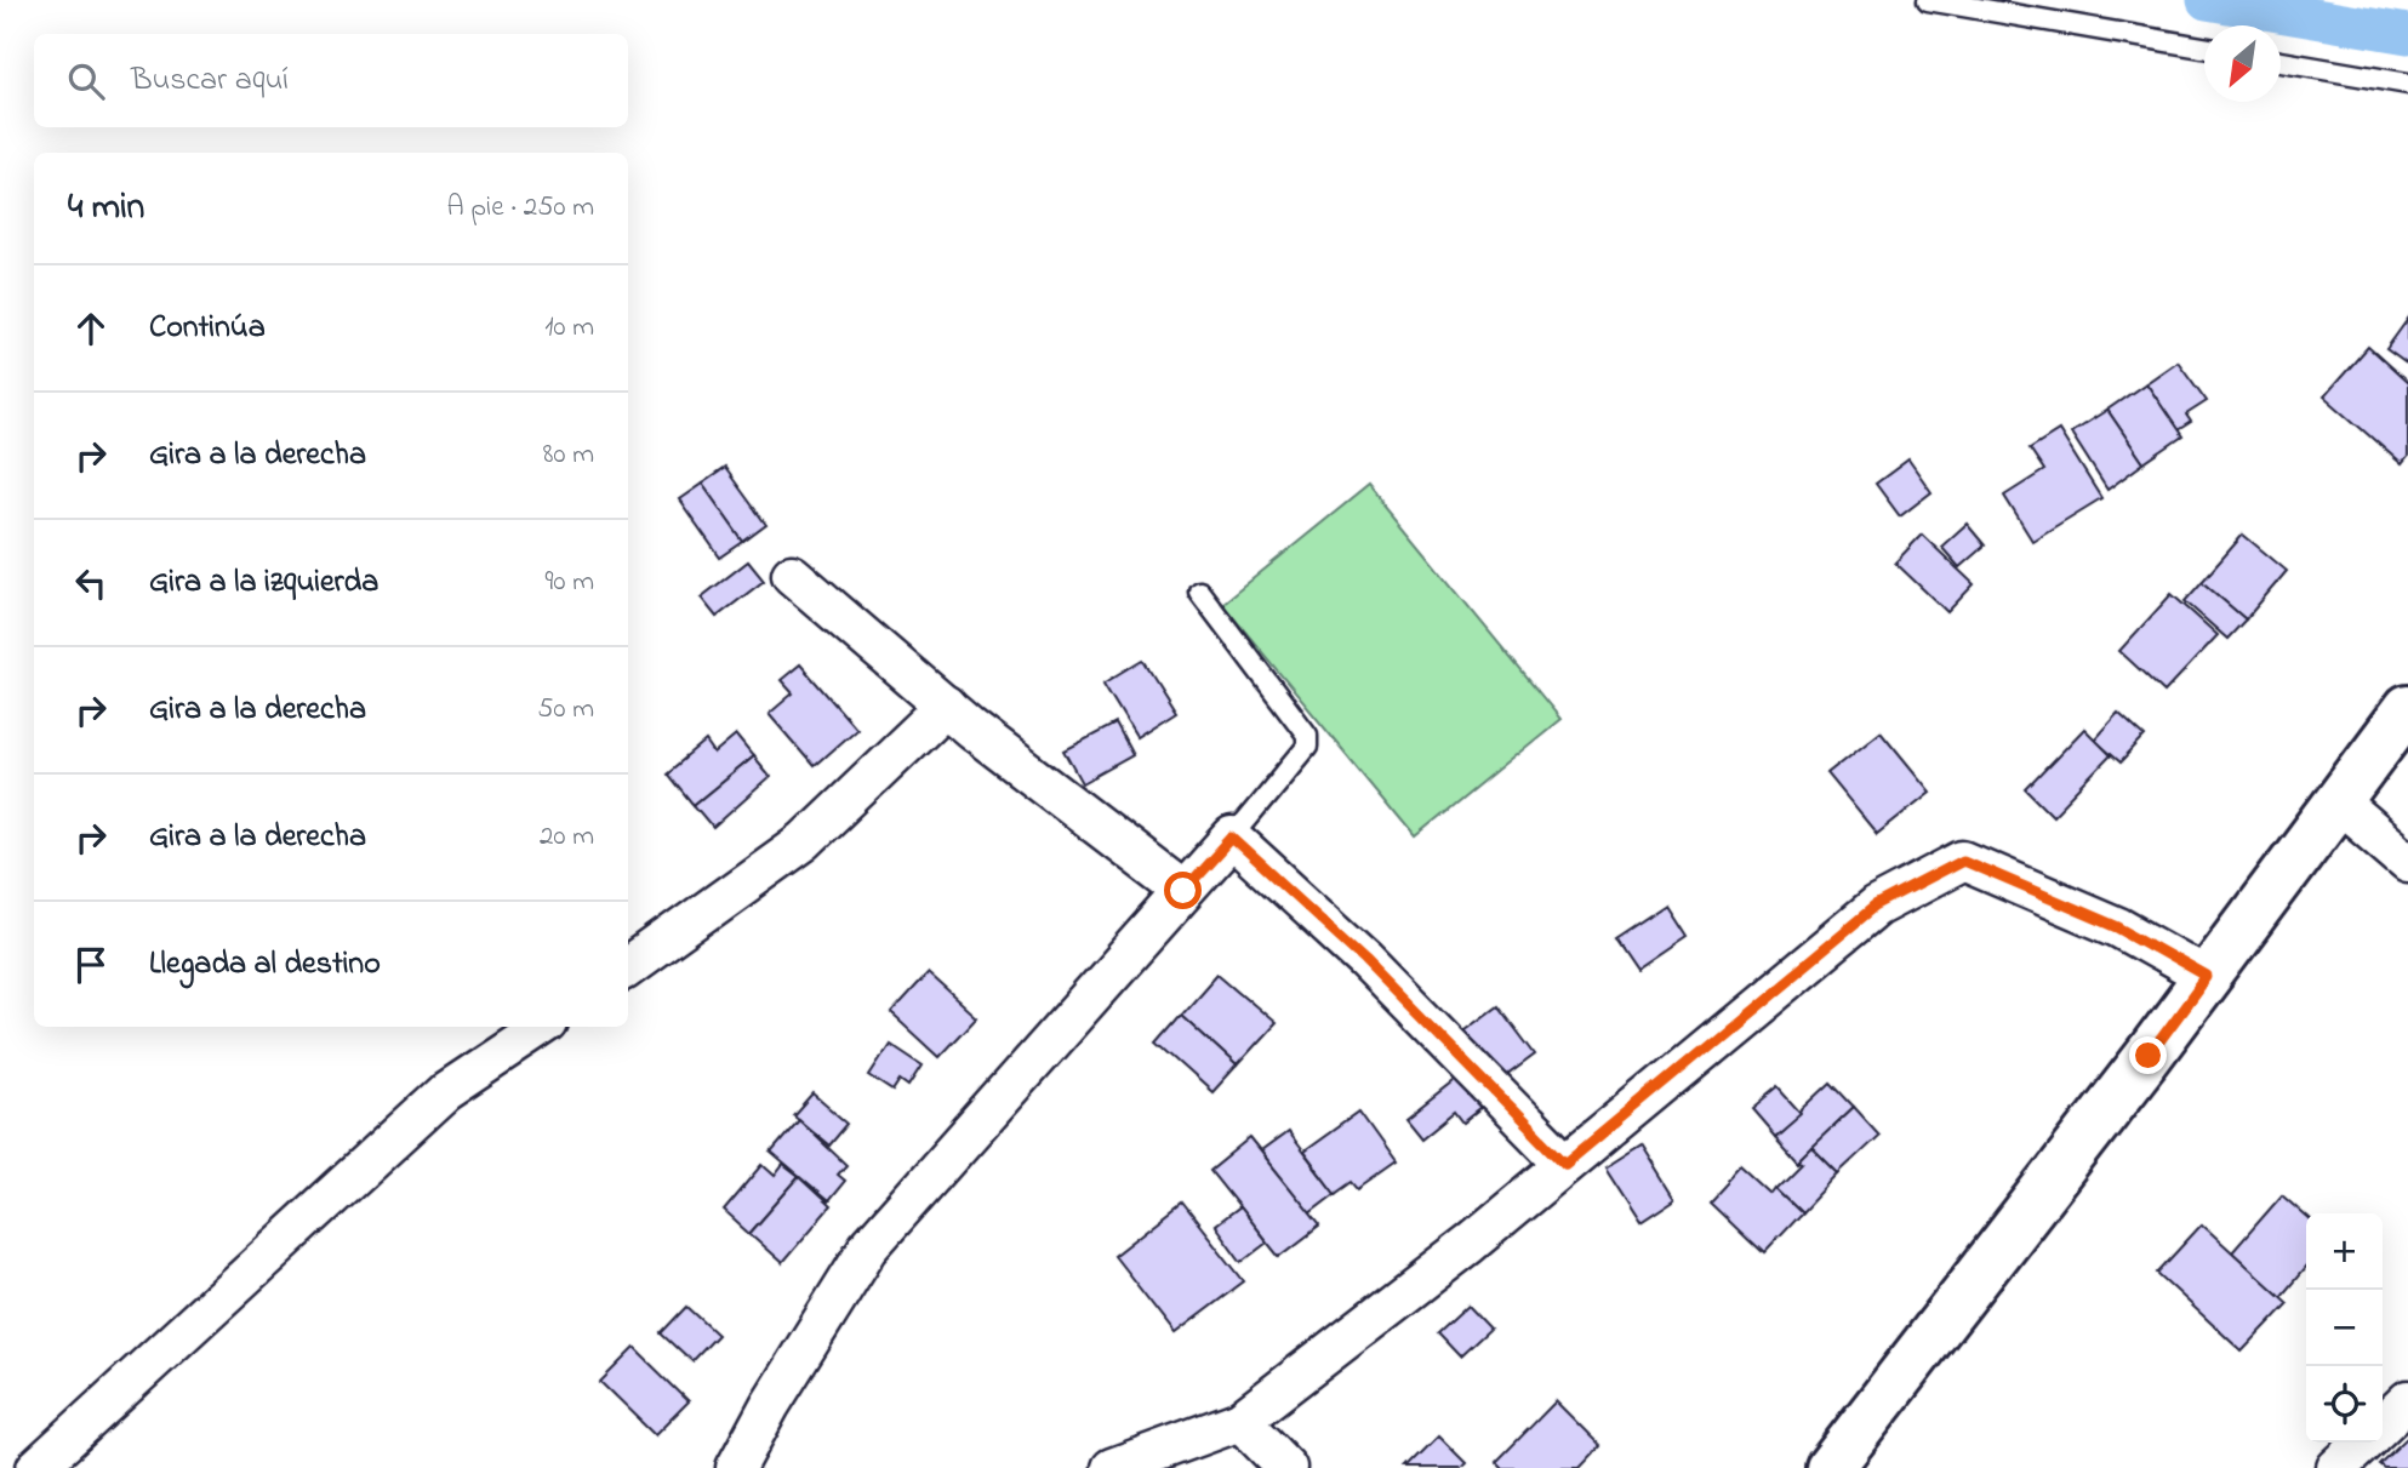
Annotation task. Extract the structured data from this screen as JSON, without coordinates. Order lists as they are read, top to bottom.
{
  "north": "bottom left",
  "page": {
    "search": "Buscar aquí",
    "heading": ["4 min", "A pie · 250 m"],
    "list": [
      ["Continúa", "10 m"],
      ["Gira a la derecha", "80 m"],
      ["Gira a la izquierda", "90 m"],
      ["Gira a la derecha", "50 m"],
      ["Gira a la derecha", "20 m"],
      "Llegada al destino"
    ],
    "map_buttons": ["+", "−"]
  }
}
